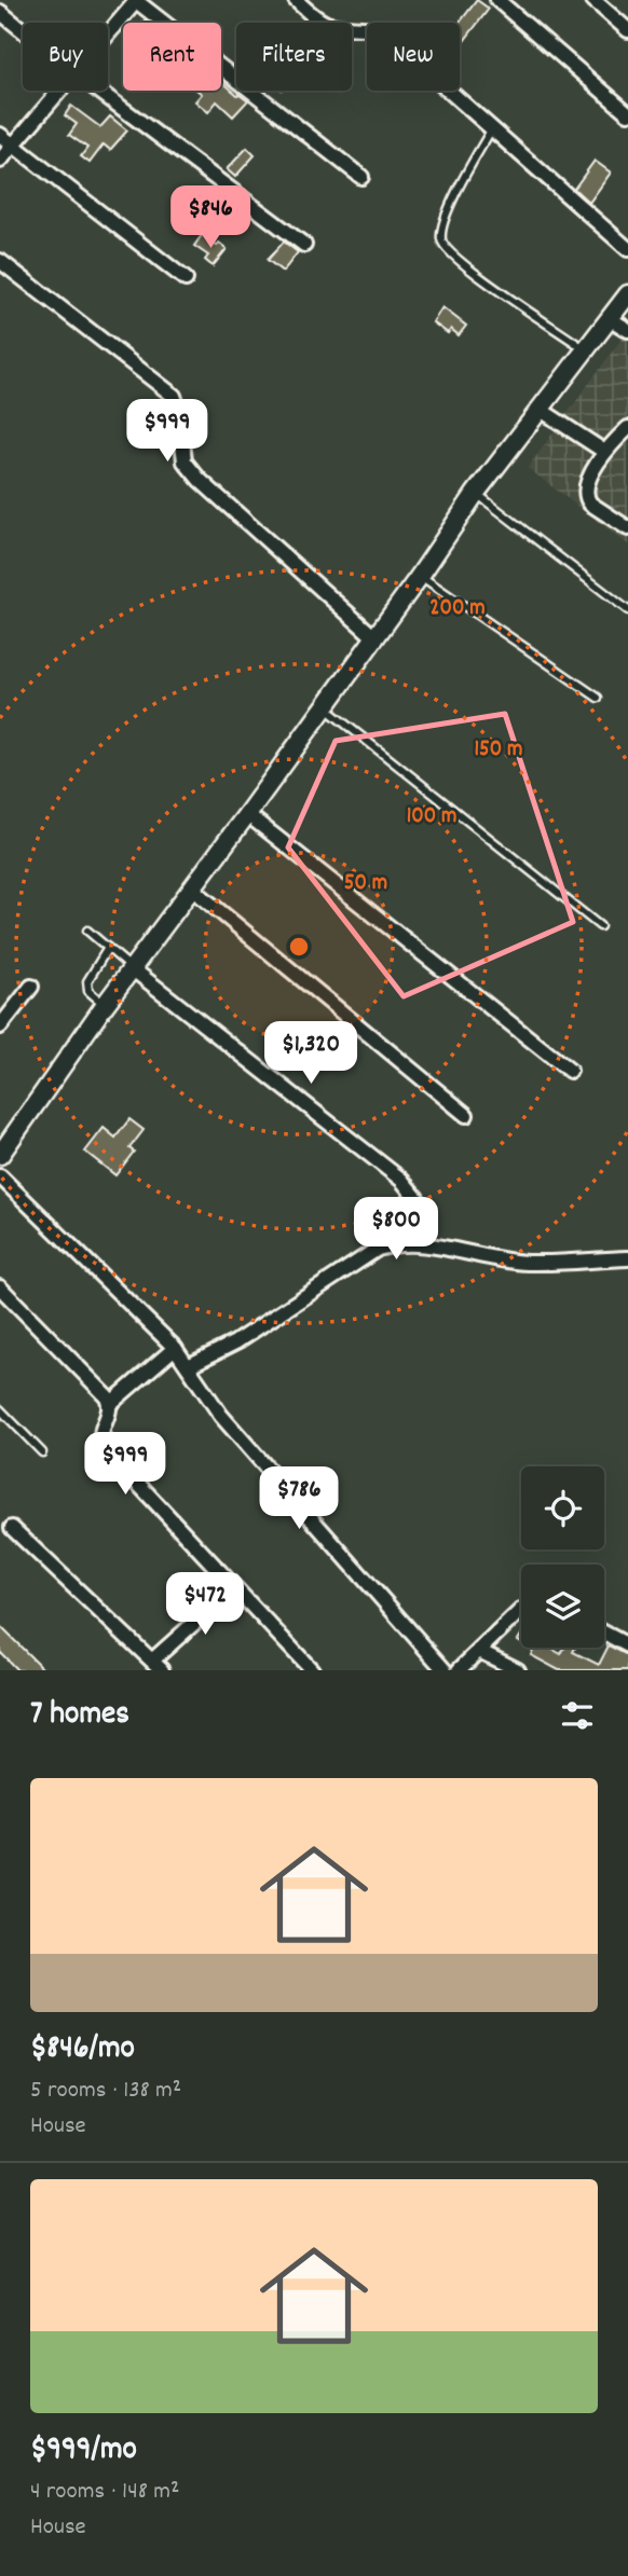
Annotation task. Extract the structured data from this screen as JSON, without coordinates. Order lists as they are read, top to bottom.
{
  "page": {
    "chip": [
      "Buy",
      "Rent",
      "Filters",
      "New"
    ],
    "price": [
      "$846",
      "$999",
      "$1,320",
      "$800",
      "$999",
      "$786",
      "$472"
    ],
    "heading": "7 homes",
    "list": [
      {
        "name": "$846/mo",
        "note": "5 rooms · 138 m² · House"
      },
      {
        "name": "$999/mo",
        "note": "4 rooms · 148 m² · House"
      }
    ]
  },
  "rings": [
    "200 m",
    "150 m",
    "100 m",
    "50 m"
  ]
}
